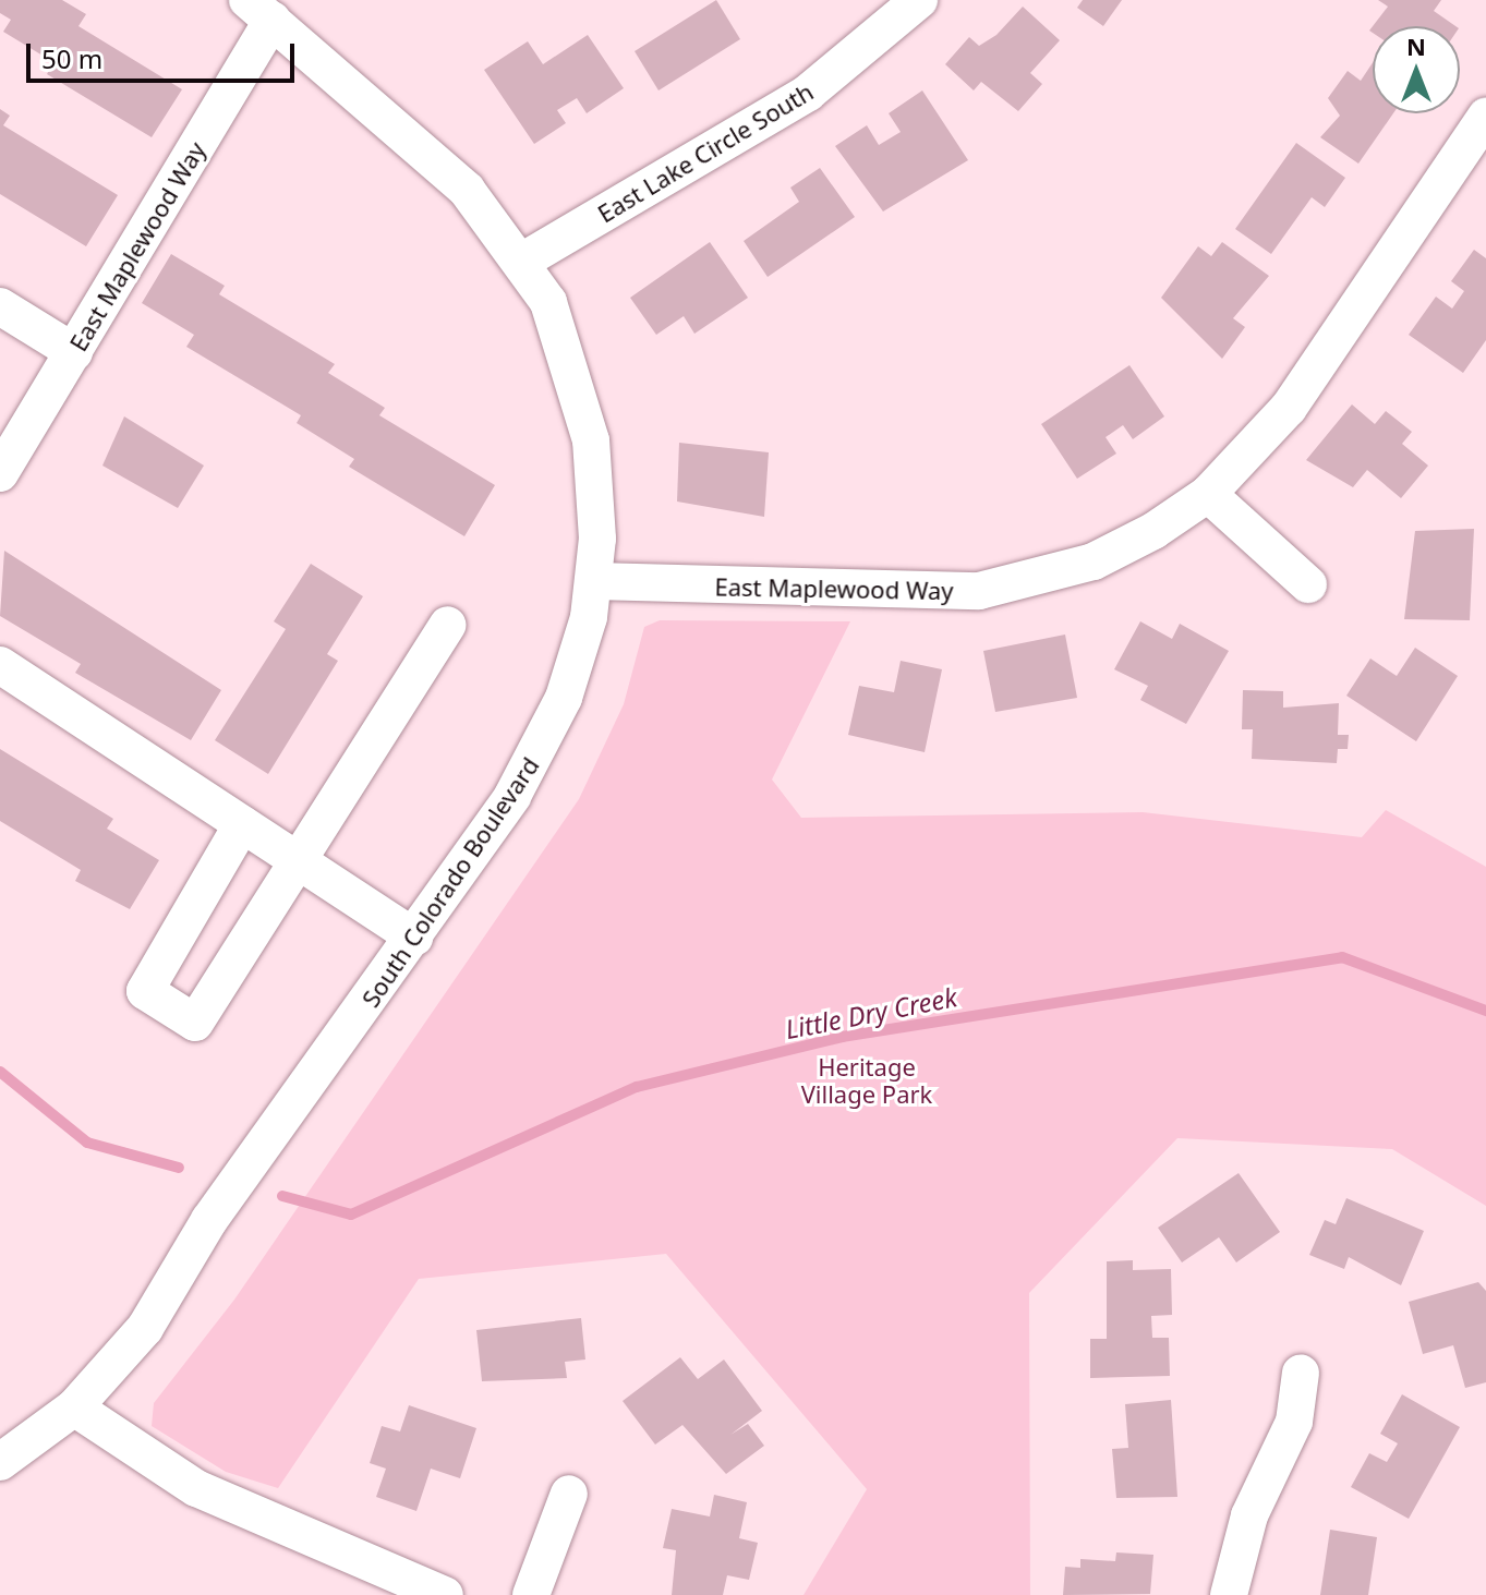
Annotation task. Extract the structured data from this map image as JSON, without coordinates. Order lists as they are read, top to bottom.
{
  "streets": {
    "street": ["East Lake Circle South", "East Maplewood Way", "South Colorado Boulevard"]
  },
  "crossings": [
    ["East Lake Circle South", "South Colorado Boulevard"],
    ["East Maplewood Way", "South Colorado Boulevard"]
  ],
  "water": ["Little Dry Creek"],
  "parks": ["Heritage Village Park"],
  "scale_bar": "50 m",
  "north": "top"
}
